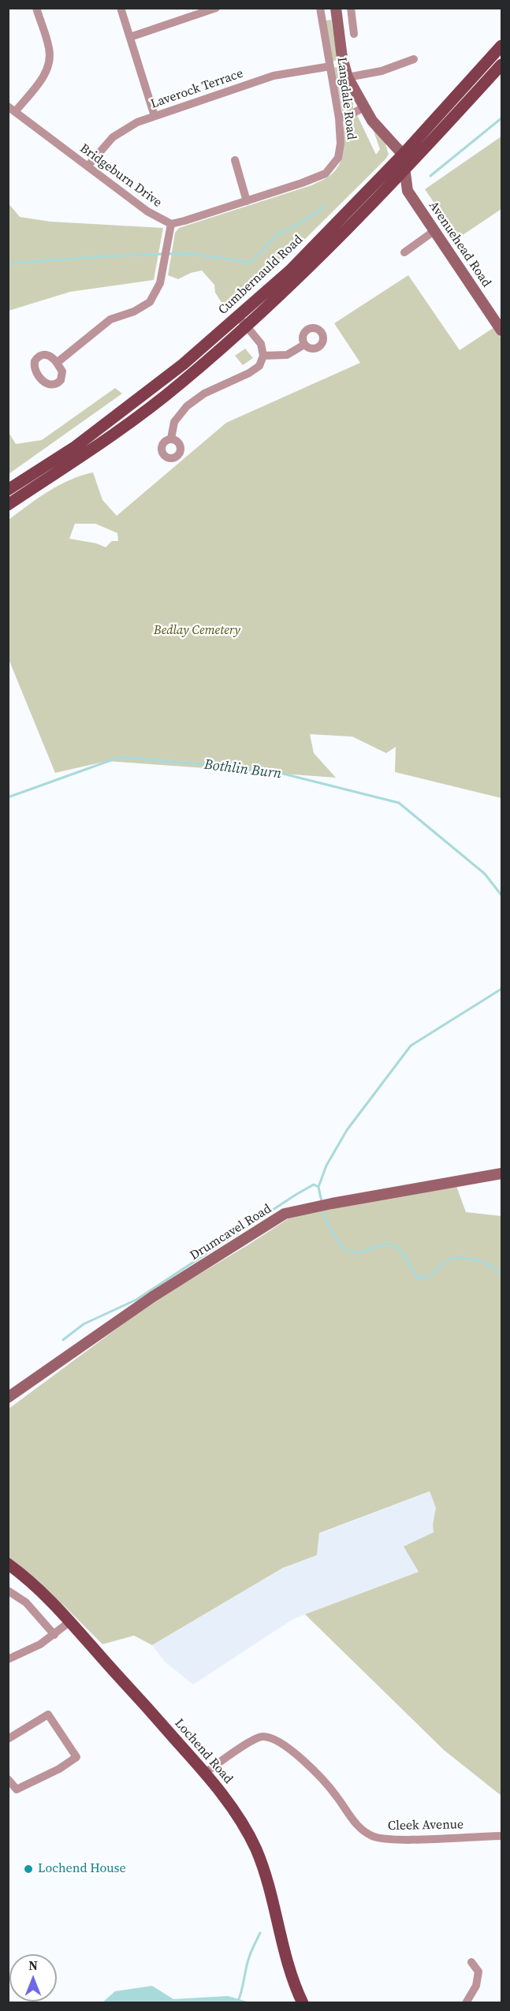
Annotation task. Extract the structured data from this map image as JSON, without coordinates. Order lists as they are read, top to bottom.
{
  "streets": {
    "main road": ["Cumbernauld Road", "Lochend Road"],
    "street": [
      "Laverock Terrace",
      "Langdale Road",
      "Bridgeburn Drive",
      "Avenuehead Road",
      "Drumcavel Road",
      "Cleek Avenue"
    ]
  },
  "crossings": [
    ["Laverock Terrace", "Langdale Road"],
    ["Laverock Terrace", "Bridgeburn Drive"],
    ["Avenuehead Road", "Cumbernauld Road"],
    ["Lochend Road", "Cleek Avenue"]
  ],
  "water": ["Bothlin Burn"],
  "parks": ["Bedlay Cemetery"],
  "places": ["Lochend House"],
  "north": "top"
}
